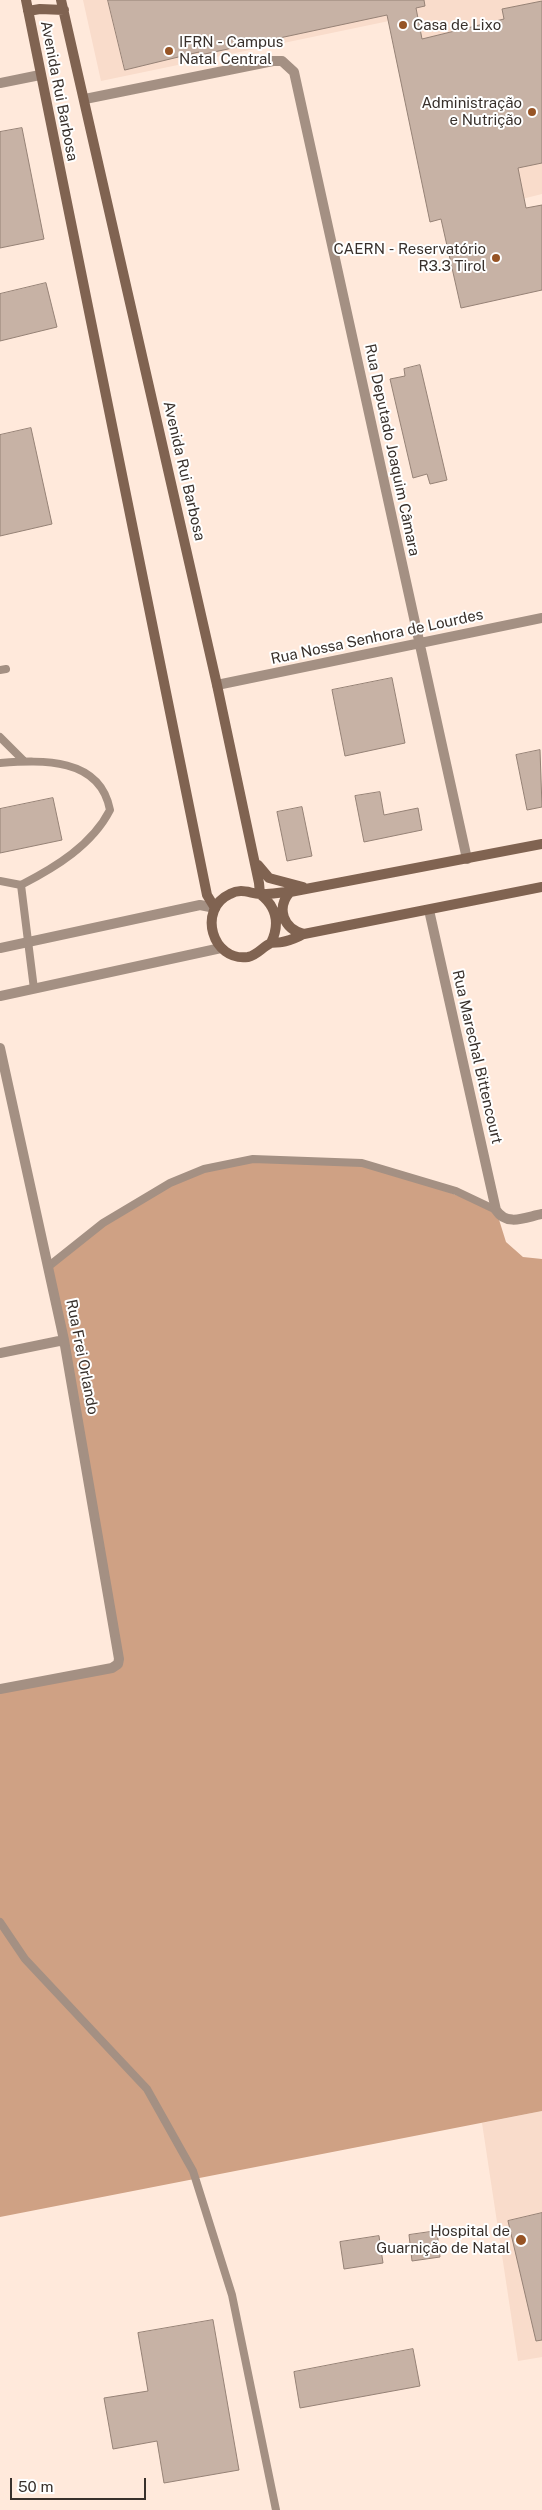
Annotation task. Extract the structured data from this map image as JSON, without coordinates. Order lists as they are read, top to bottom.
{
  "streets": {
    "main road": ["Avenida Rui Barbosa"],
    "street": [
      "Rua Deputado Joaquim Câmara",
      "Rua Nossa Senhora de Lourdes",
      "Rua Marechal Bittencourt",
      "Rua Frei Orlando"
    ]
  },
  "crossings": [
    ["Avenida Rui Barbosa", "Rua Deputado Joaquim Câmara"],
    ["Avenida Rui Barbosa", "Rua Nossa Senhora de Lourdes"],
    ["Rua Deputado Joaquim Câmara", "Rua Nossa Senhora de Lourdes"]
  ],
  "places": [
    "Casa de Lixo",
    "IFRN - Campus Natal Central",
    "Administração e Nutrição",
    "CAERN - Reservatório R3.3 Tirol",
    "Hospital de Guarnição de Natal"
  ],
  "scale_bar": "50 m"
}
